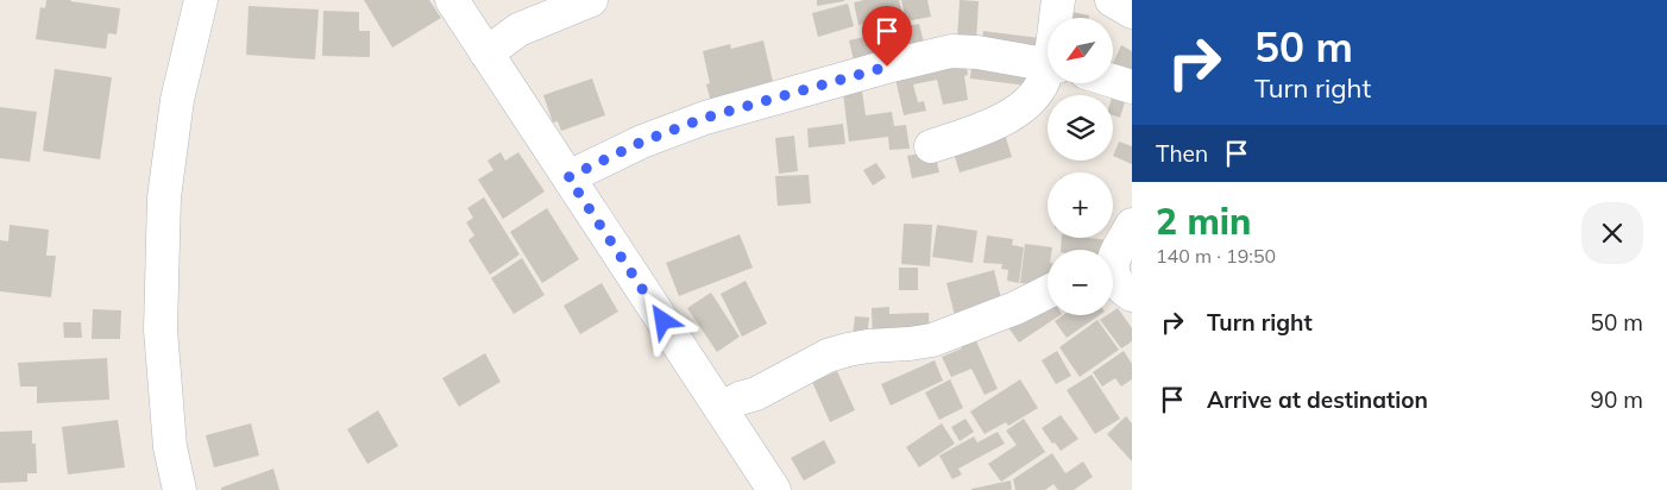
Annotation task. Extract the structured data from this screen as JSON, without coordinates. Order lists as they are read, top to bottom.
{
  "north": "bottom left",
  "page": {
    "turn": ["50 m", "Turn right"],
    "map_buttons": ["+", "−"],
    "then": "Then",
    "heading": ["2 min", "140 m · 19:50"],
    "list": [
      {
        "name": "Turn right",
        "value": "50 m"
      },
      {
        "name": "Arrive at destination",
        "value": "90 m"
      }
    ]
  }
}
